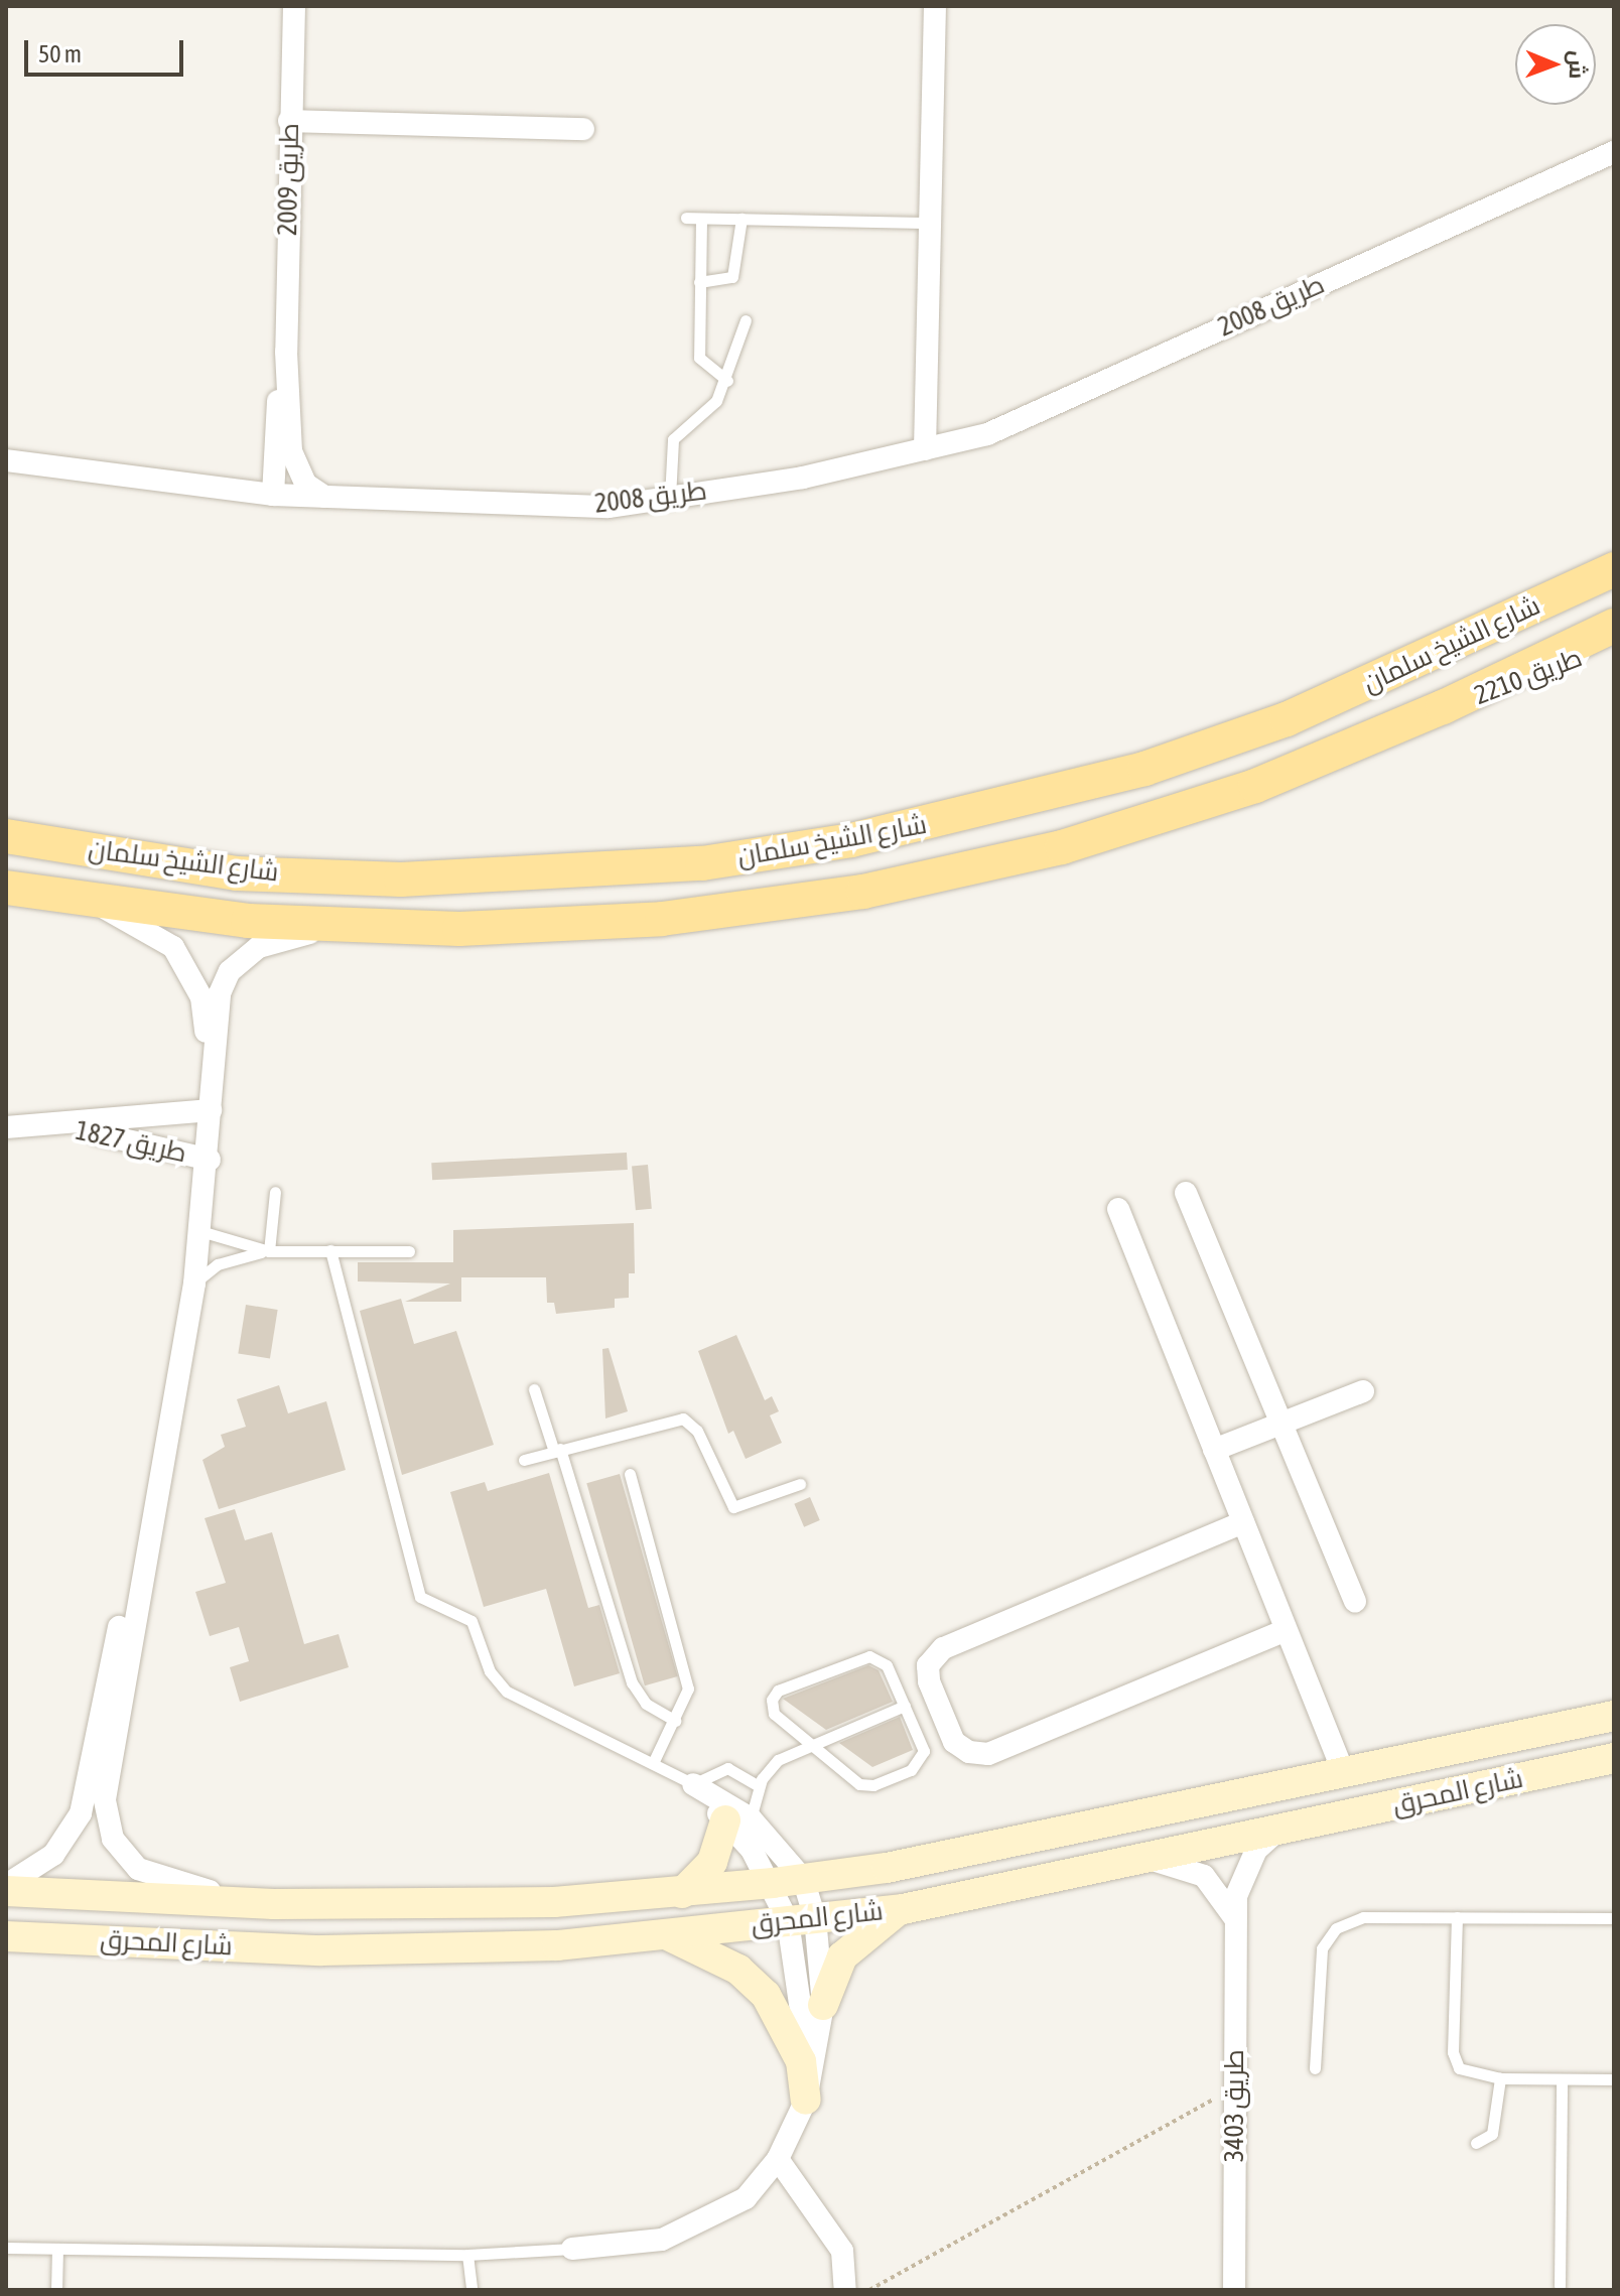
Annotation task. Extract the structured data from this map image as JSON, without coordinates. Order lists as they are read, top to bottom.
{
  "streets": {
    "main road": ["شارع الشيخ سلمان", "شارع المحرق"],
    "street": [
      "طريق 2009",
      "طريق 2008",
      "طريق 2210",
      "طريق 1827",
      "طريق 3403"
    ]
  },
  "crossings": [
    ["طريق 2009", "طريق 2008"],
    ["شارع الشيخ سلمان", "طريق 2210"],
    ["شارع المحرق", "طريق 3403"]
  ],
  "scale_bar": "50 m",
  "north": "right"
}
